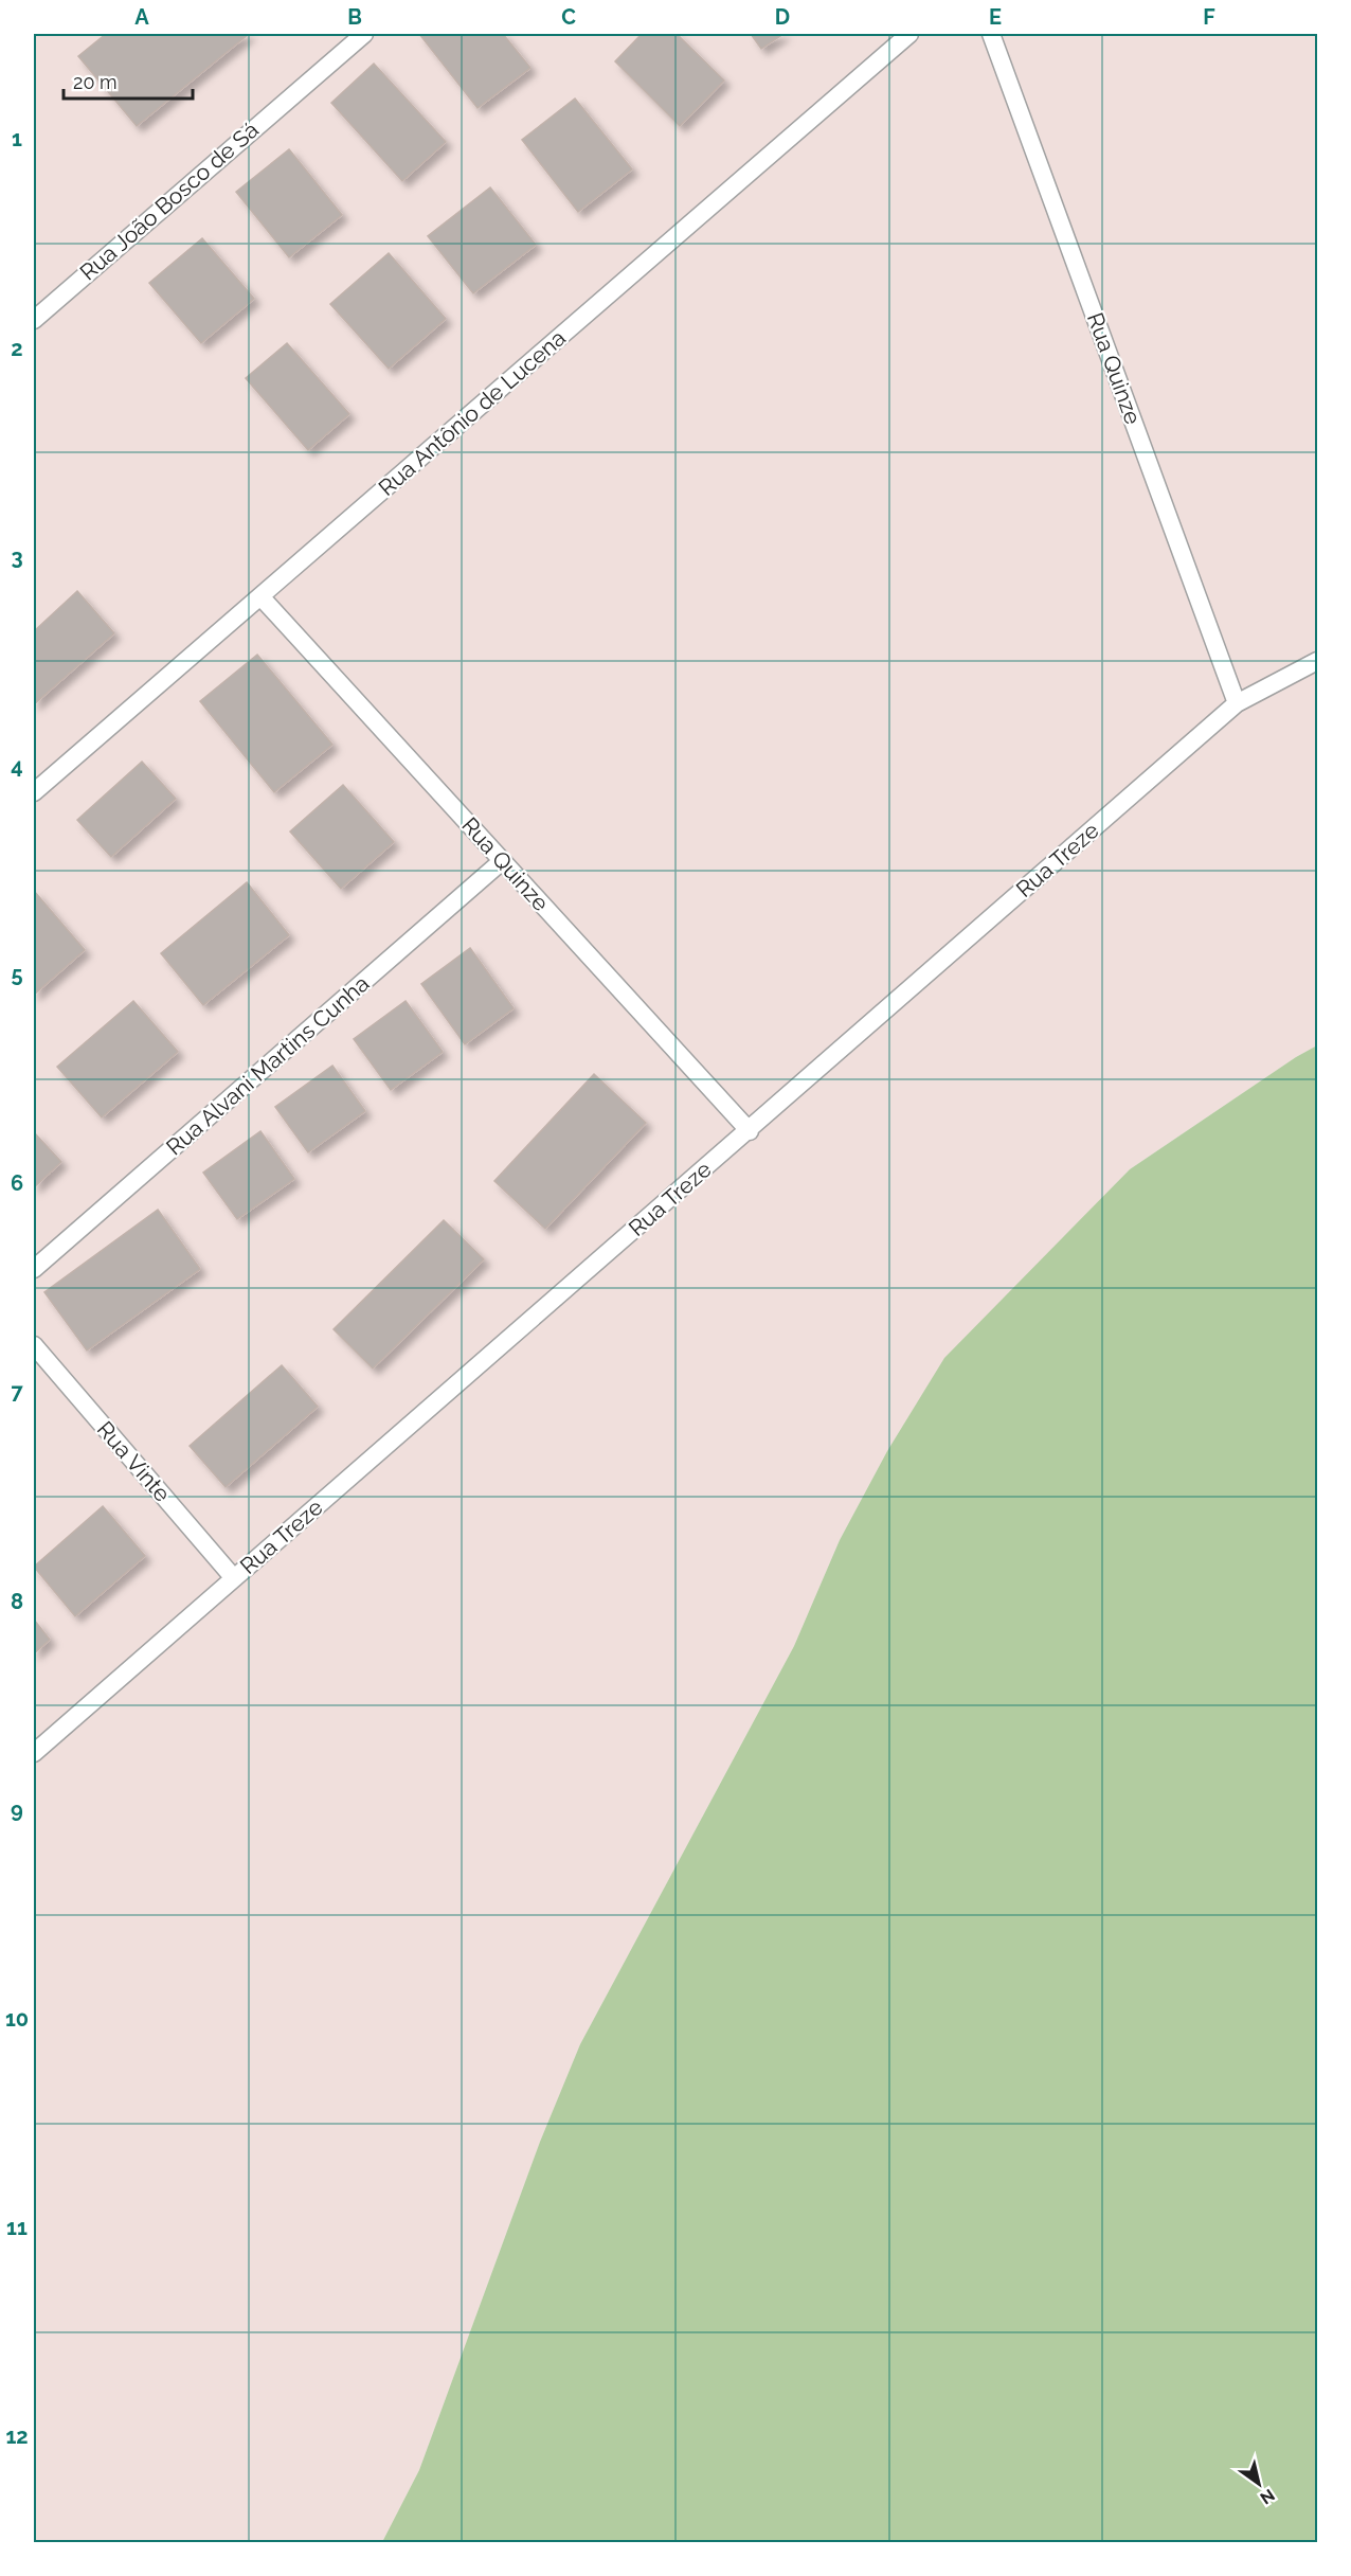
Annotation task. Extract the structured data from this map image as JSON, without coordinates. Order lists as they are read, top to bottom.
{
  "streets": {
    "lane": [
      "Rua João Bosco de Sá",
      "Rua Quinze",
      "Rua Antônio de Lucena",
      "Rua Treze",
      "Rua Alvani Martins Cunha",
      "Rua Vinte"
    ]
  },
  "crossings": [
    ["Rua Quinze", "Rua Antônio de Lucena"],
    ["Rua Quinze", "Rua Treze"],
    ["Rua Quinze", "Rua Alvani Martins Cunha"],
    ["Rua Treze", "Rua Vinte"]
  ],
  "scale_bar": "20 m",
  "north": "bottom right",
  "grid": {
    "columns": [
      "A",
      "B",
      "C",
      "D",
      "E",
      "F"
    ],
    "rows": [
      "1",
      "2",
      "3",
      "4",
      "5",
      "6",
      "7",
      "8",
      "9",
      "10",
      "11",
      "12"
    ]
  }
}
